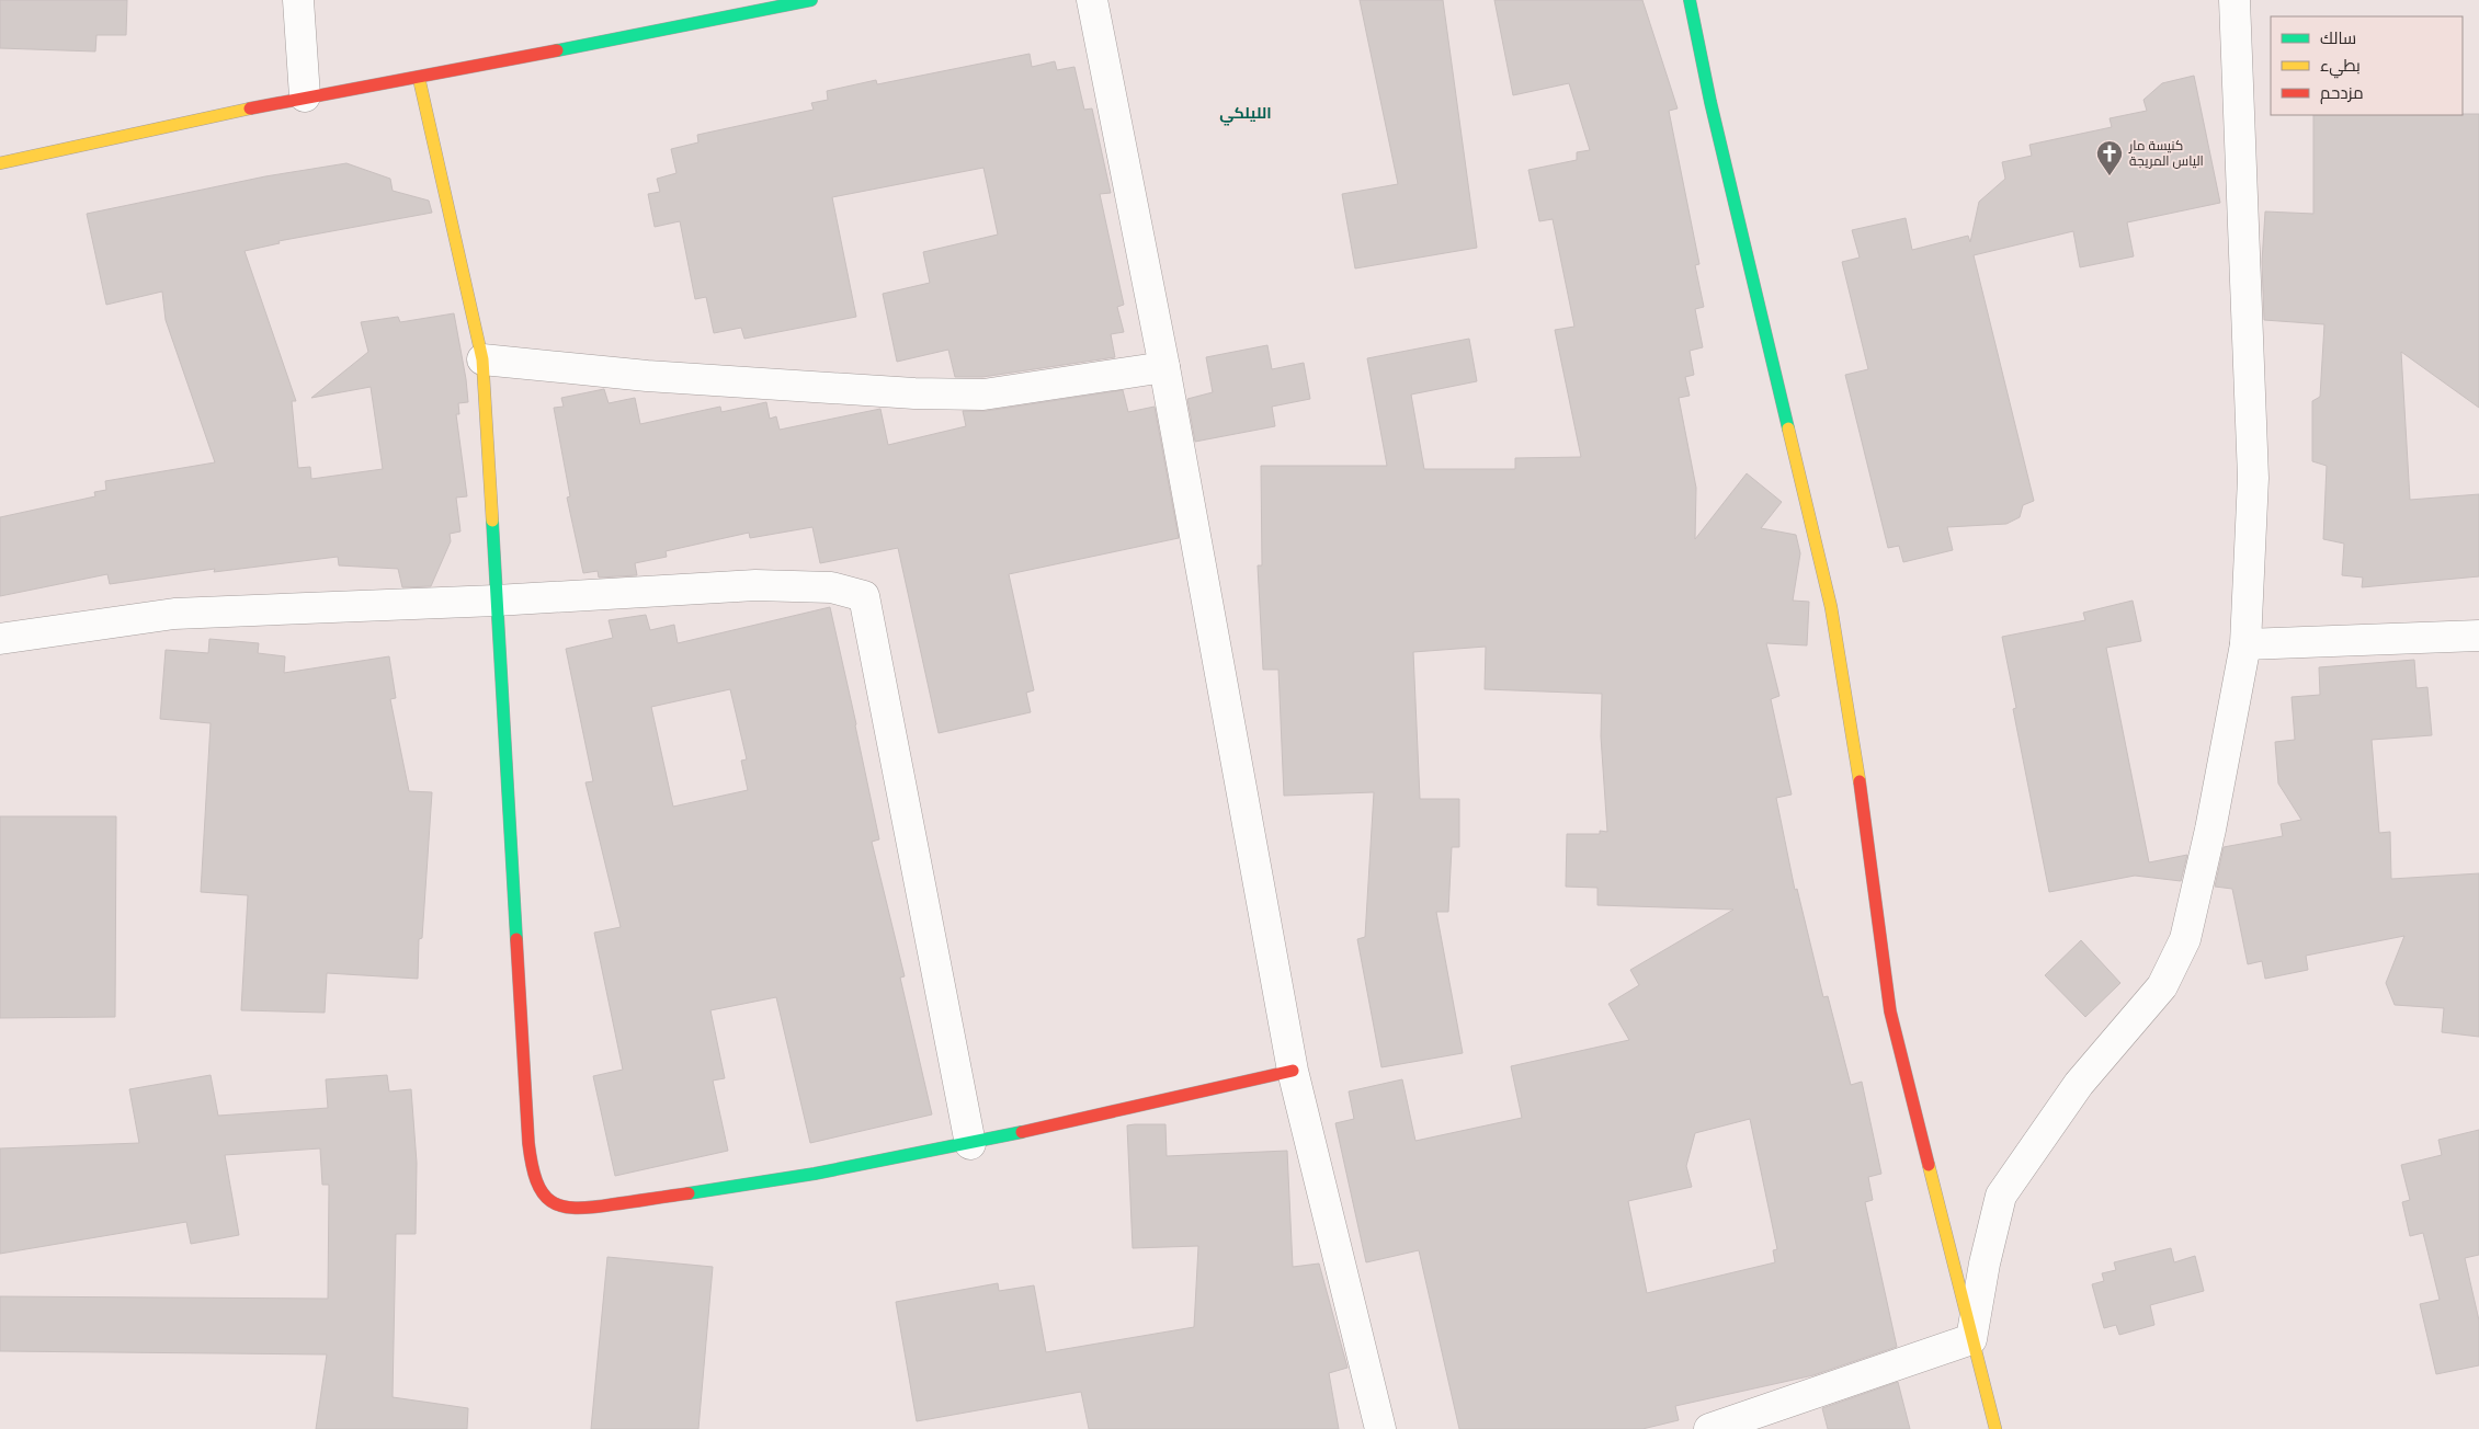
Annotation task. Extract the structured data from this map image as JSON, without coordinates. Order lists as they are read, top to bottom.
{
  "districts": ["الليلكي"],
  "places": {
    "church": ["كنيسة مار الياس المريجة"]
  },
  "legend": ["سالك", "بطيء", "مزدحم"]
}
